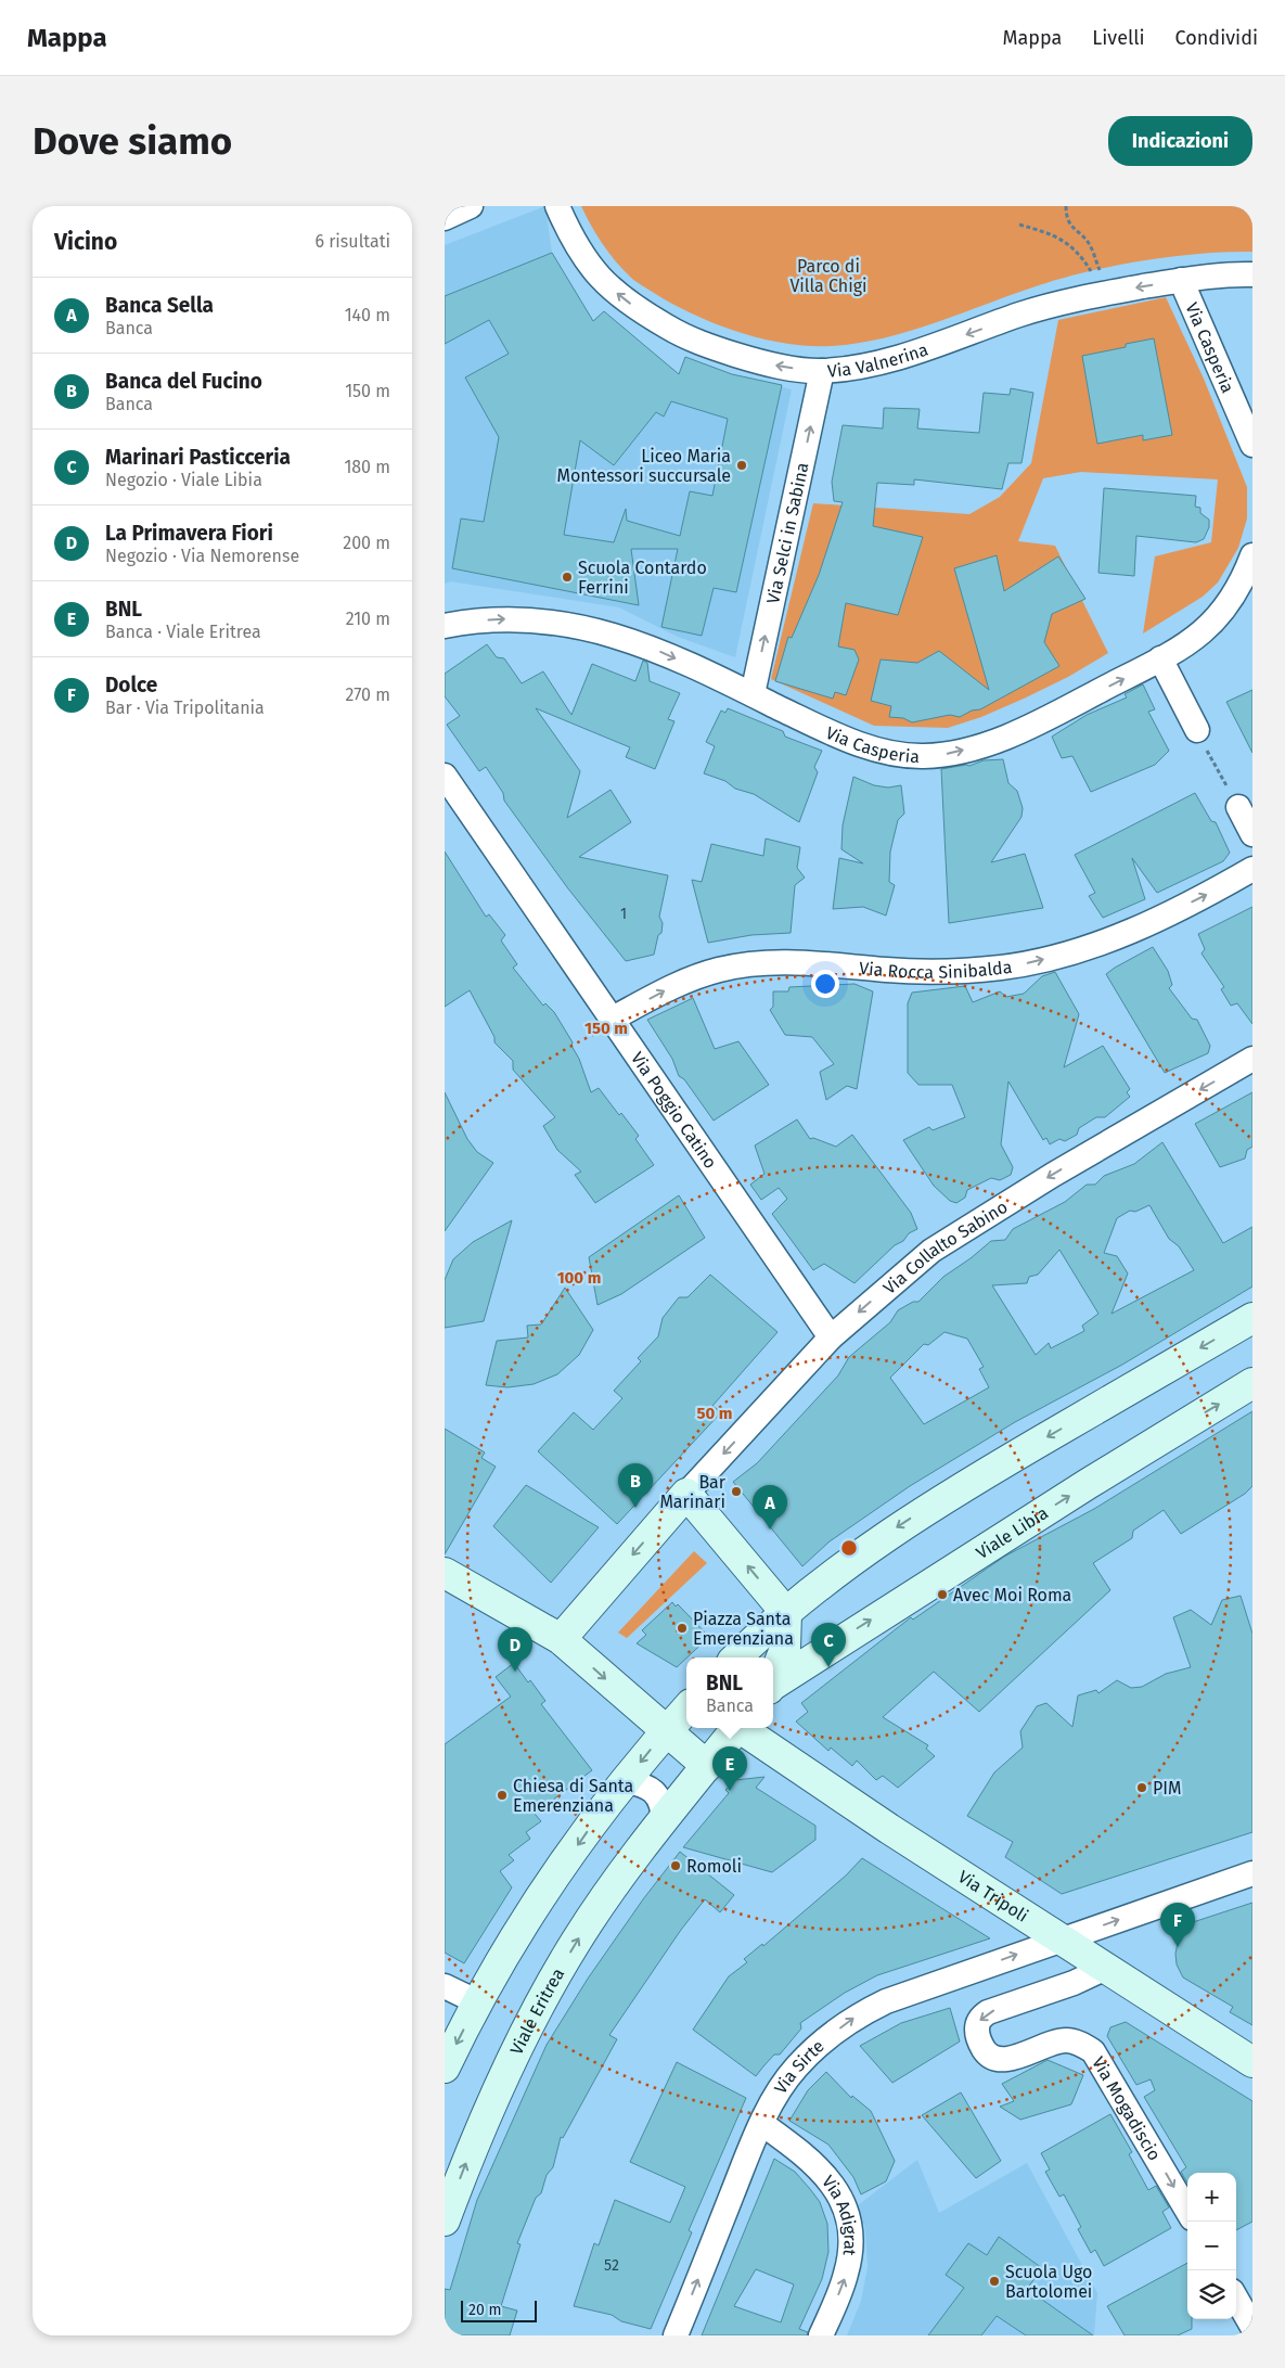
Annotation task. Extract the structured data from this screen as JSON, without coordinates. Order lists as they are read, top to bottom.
{
  "streets": {
    "street": [
      "Via Casperia",
      "Via Valnerina",
      "Via Selci in Sabina",
      "Via Rocca Sinibalda",
      "Via Poggio Catino",
      "Via Collalto Sabino",
      "Viale Libia",
      "Via Tripoli",
      "Viale Eritrea",
      "Via Sirte",
      "Via Mogadiscio",
      "Via Adigrat"
    ]
  },
  "crossings": [
    ["Via Casperia", "Via Valnerina"],
    ["Via Casperia", "Via Selci in Sabina"],
    ["Via Valnerina", "Via Selci in Sabina"],
    ["Via Rocca Sinibalda", "Via Poggio Catino"],
    ["Via Poggio Catino", "Via Collalto Sabino"],
    ["Via Tripoli", "Via Sirte"],
    ["Via Tripoli", "Via Mogadiscio"],
    ["Via Sirte", "Via Adigrat"]
  ],
  "one_way": [
    "Via Casperia",
    "Via Valnerina",
    "Via Selci in Sabina",
    "Via Rocca Sinibalda",
    "Via Sirte",
    "Via Adigrat"
  ],
  "parks": ["Parco di Villa Chigi"],
  "places": [
    "Liceo Maria Montessori succursale",
    "Scuola Contardo Ferrini",
    "Bar Marinari",
    "Avec Moi Roma",
    "Piazza Santa Emerenziana",
    "PIM",
    "Chiesa di Santa Emerenziana",
    "Romoli",
    "Scuola Ugo Bartolomei"
  ],
  "house_numbers": ["1", "52"],
  "scale_bar": "20 m",
  "page": {
    "header": "Mappa",
    "nav": ["Mappa", "Livelli", "Condividi"],
    "buttons": "Indicazioni",
    "title": "Dove siamo",
    "heading": ["Vicino", "6 risultati"],
    "list": [
      {
        "mark": "A",
        "name": "Banca Sella",
        "note": "Banca",
        "value": "140 m"
      },
      {
        "mark": "B",
        "name": "Banca del Fucino",
        "note": "Banca",
        "value": "150 m"
      },
      {
        "mark": "C",
        "name": "Marinari Pasticceria",
        "note": "Negozio · Viale Libia",
        "value": "180 m"
      },
      {
        "mark": "D",
        "name": "La Primavera Fiori",
        "note": "Negozio · Via Nemorense",
        "value": "200 m"
      },
      {
        "mark": "E",
        "name": "BNL",
        "note": "Banca · Viale Eritrea",
        "value": "210 m"
      },
      {
        "mark": "F",
        "name": "Dolce",
        "note": "Bar · Via Tripolitania",
        "value": "270 m"
      }
    ],
    "pins": [
      "B",
      "A",
      "C",
      "D",
      "E",
      "F"
    ],
    "popup": ["BNL", "Banca"],
    "map_buttons": ["+", "−"],
    "scale": "20 m"
  },
  "rings": ["150 m", "100 m", "50 m"]
}
